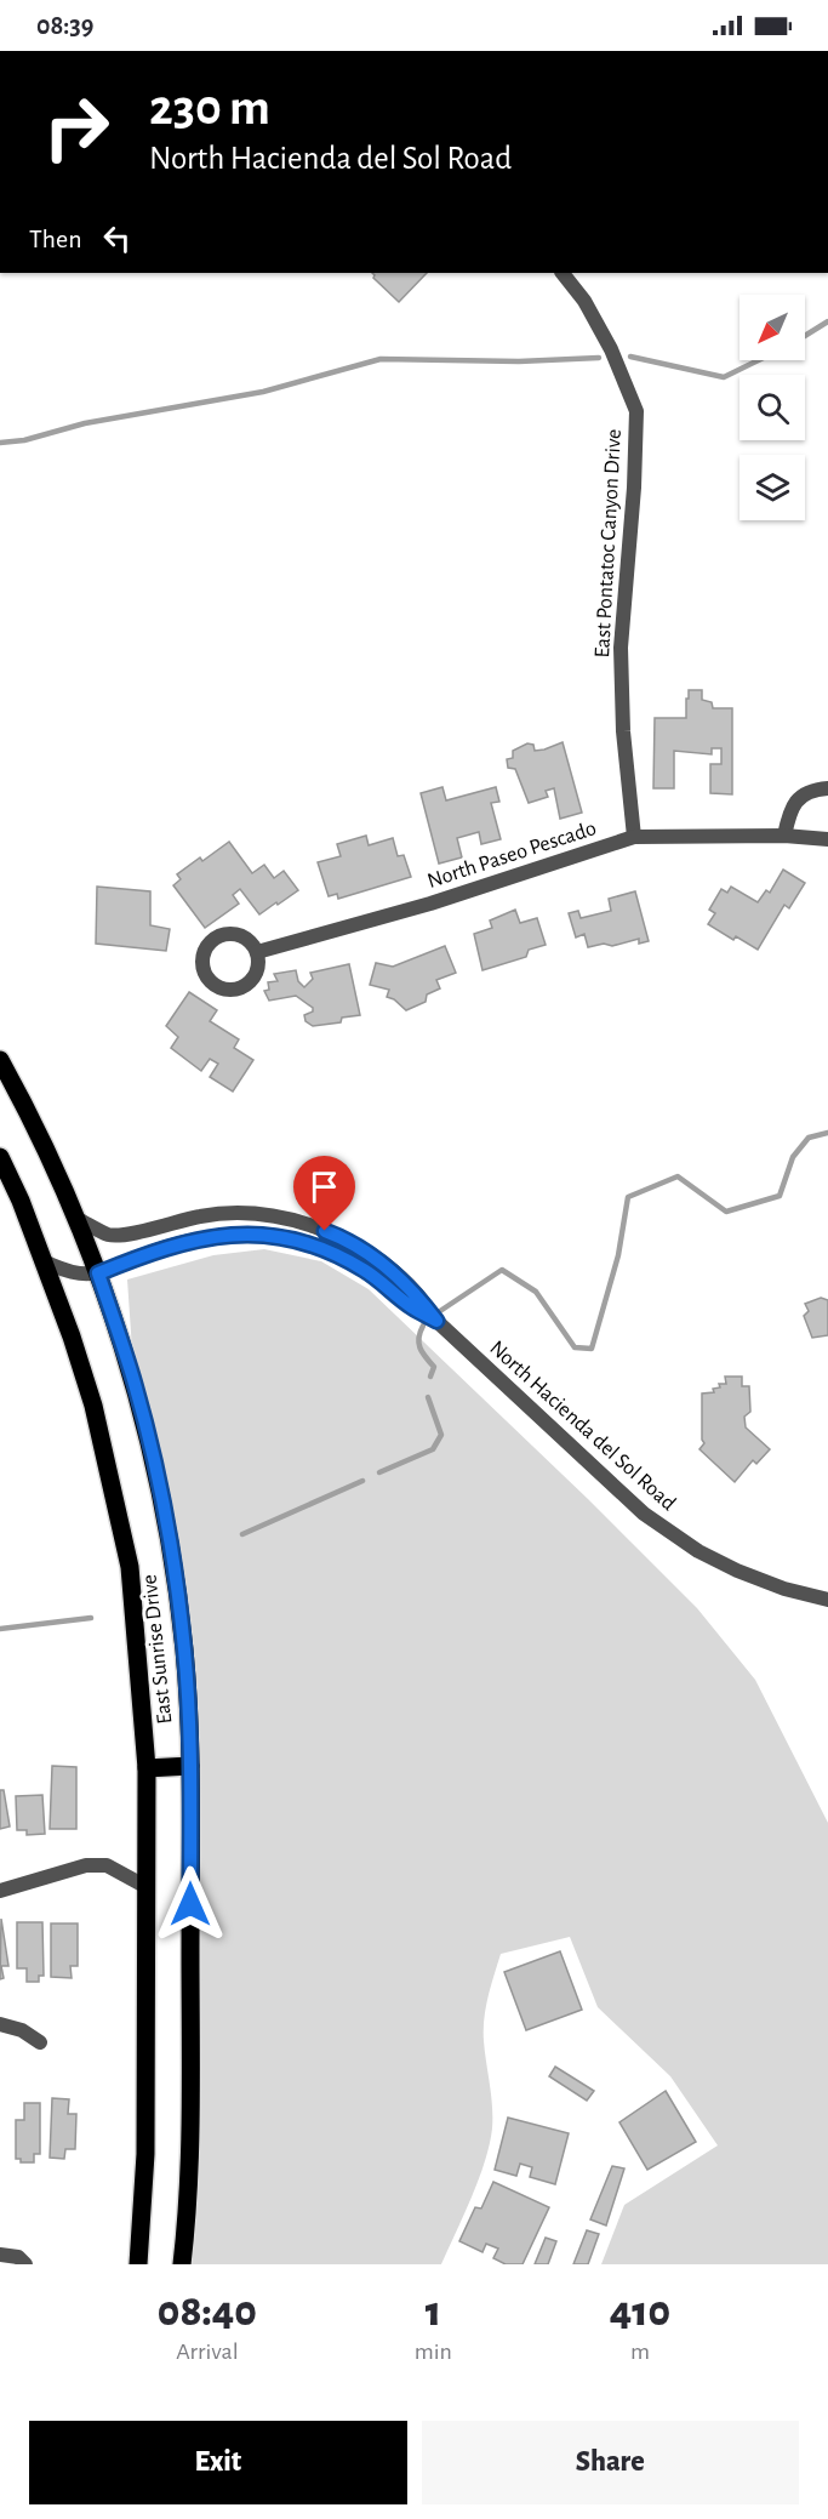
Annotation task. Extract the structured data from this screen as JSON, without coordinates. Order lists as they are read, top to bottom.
{
  "streets": {
    "main road": ["East Sunrise Drive"],
    "street": ["East Pontatoc Canyon Drive", "North Paseo Pescado", "North Hacienda del Sol Road"]
  },
  "crossings": [
    ["East Pontatoc Canyon Drive", "North Paseo Pescado"],
    ["North Hacienda del Sol Road", "East Sunrise Drive"]
  ],
  "north": "bottom left",
  "page": {
    "status": "08:39",
    "turn": ["230 m", "North Hacienda del Sol Road"],
    "then": "Then",
    "eta": [
      "08:40",
      "Arrival",
      "1",
      "min",
      "410",
      "m"
    ],
    "buttons": ["Exit", "Share"]
  }
}
